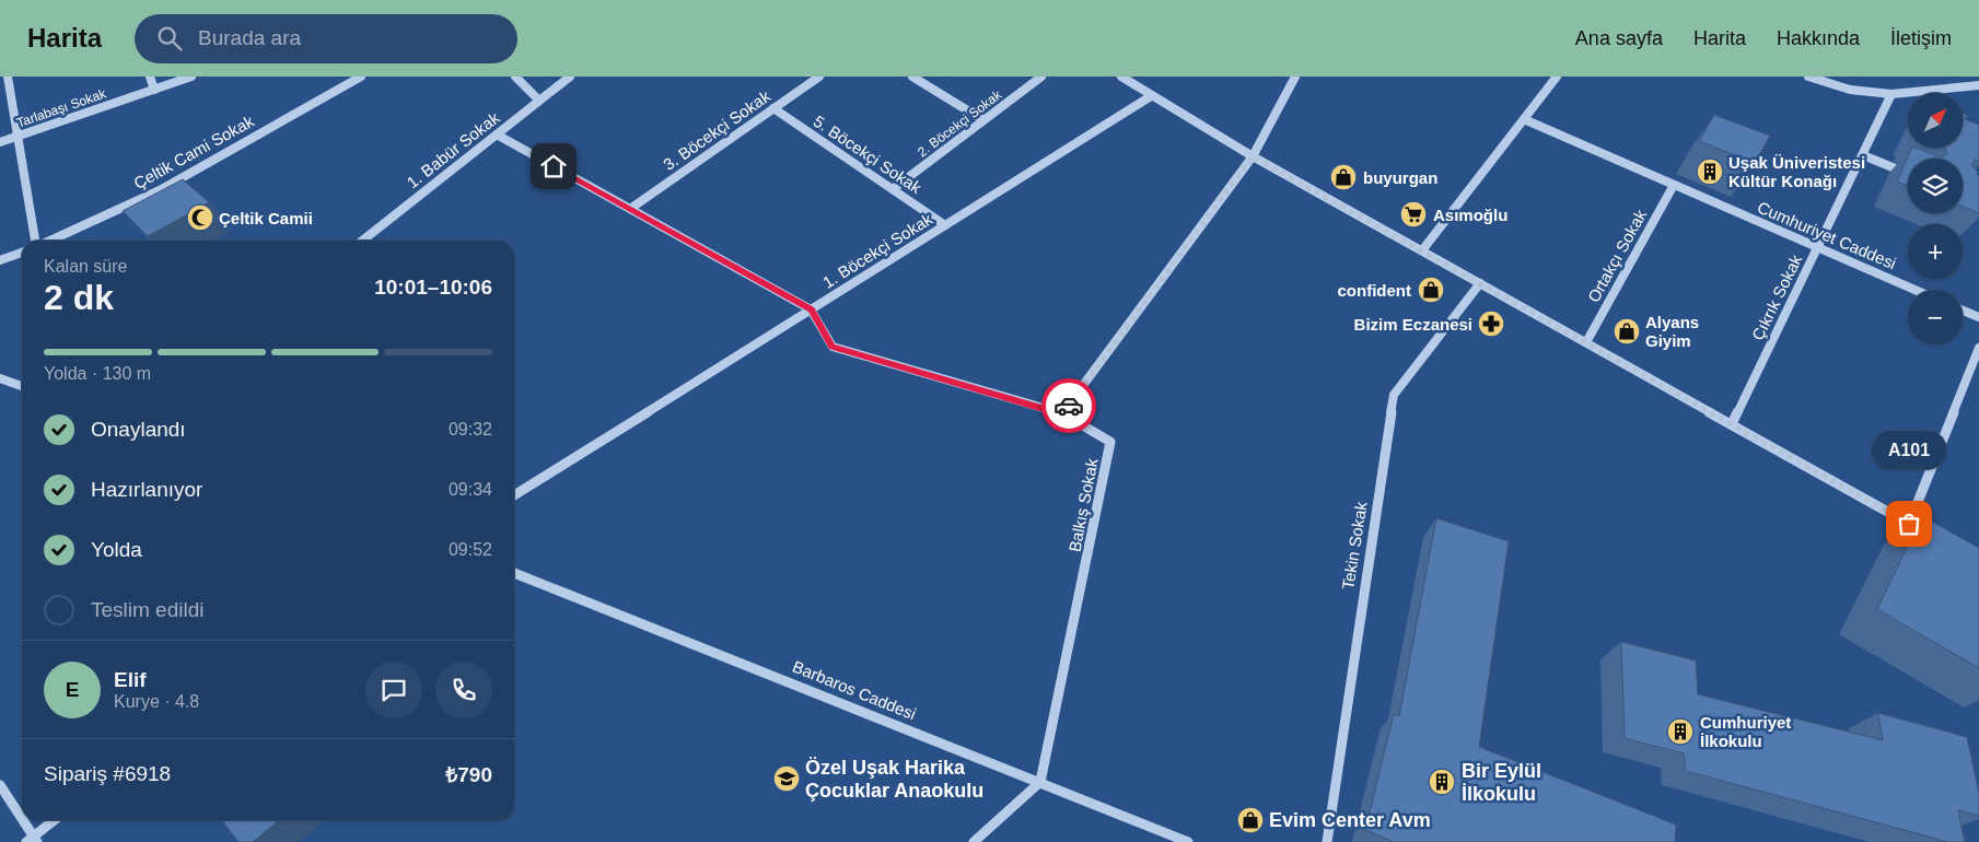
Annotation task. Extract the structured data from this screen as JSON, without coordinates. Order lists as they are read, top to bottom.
{
  "streets": {
    "street": [
      "Tarlabaşı Sokak",
      "2. Böcekçi Sokak",
      "3. Böcekçi Sokak",
      "1. Babür Sokak",
      "Çeltik Cami Sokak",
      "5. Böcekçi Sokak",
      "Cumhuriyet Caddesi",
      "1. Böcekçi Sokak",
      "Ortakçı Sokak",
      "Çıkrık Sokak",
      "Balkış Sokak",
      "Tekin Sokak",
      "Barbaros Caddesi"
    ]
  },
  "crossings": [
    ["2. Böcekçi Sokak", "5. Böcekçi Sokak"],
    ["3. Böcekçi Sokak", "5. Böcekçi Sokak"],
    ["5. Böcekçi Sokak", "1. Böcekçi Sokak"],
    ["Cumhuriyet Caddesi", "Ortakçı Sokak"],
    ["Cumhuriyet Caddesi", "Çıkrık Sokak"],
    ["Balkış Sokak", "Barbaros Caddesi"]
  ],
  "places": {
    "building": ["Uşak Üniveristesi Kültür Konağı", "Cumhuriyet İlkokulu", "Bir Eylül İlkokulu"],
    "shop": [
      "buyurgan",
      "confident",
      "Alyans Giyim",
      "Evim Center Avm"
    ],
    "supermarket": ["Asımoğlu"],
    "mosque": ["Çeltik Camii"],
    "pharmacy": ["Bizim Eczanesi"],
    "other": ["A101"],
    "school or university": ["Özel Uşak Harika Çocuklar Anaokulu"]
  },
  "north": "top right",
  "page": {
    "header": "Harita",
    "search": "Burada ara",
    "nav": [
      "Ana sayfa",
      "Harita",
      "Hakkında",
      "İletişim"
    ],
    "map_buttons": ["+", "−"],
    "heading": ["2 dk", "Kalan süre", "10:01–10:06"],
    "panel": [
      "Elif",
      "Kurye · 4.8",
      "Sipariş #6918",
      "₺790"
    ],
    "bar": "Yolda · 130 m",
    "list": [
      ["Onaylandı", "09:32"],
      ["Hazırlanıyor", "09:34"],
      ["Yolda", "09:52"],
      "Teslim edildi"
    ],
    "bubble": "A101",
    "round": "E"
  }
}
